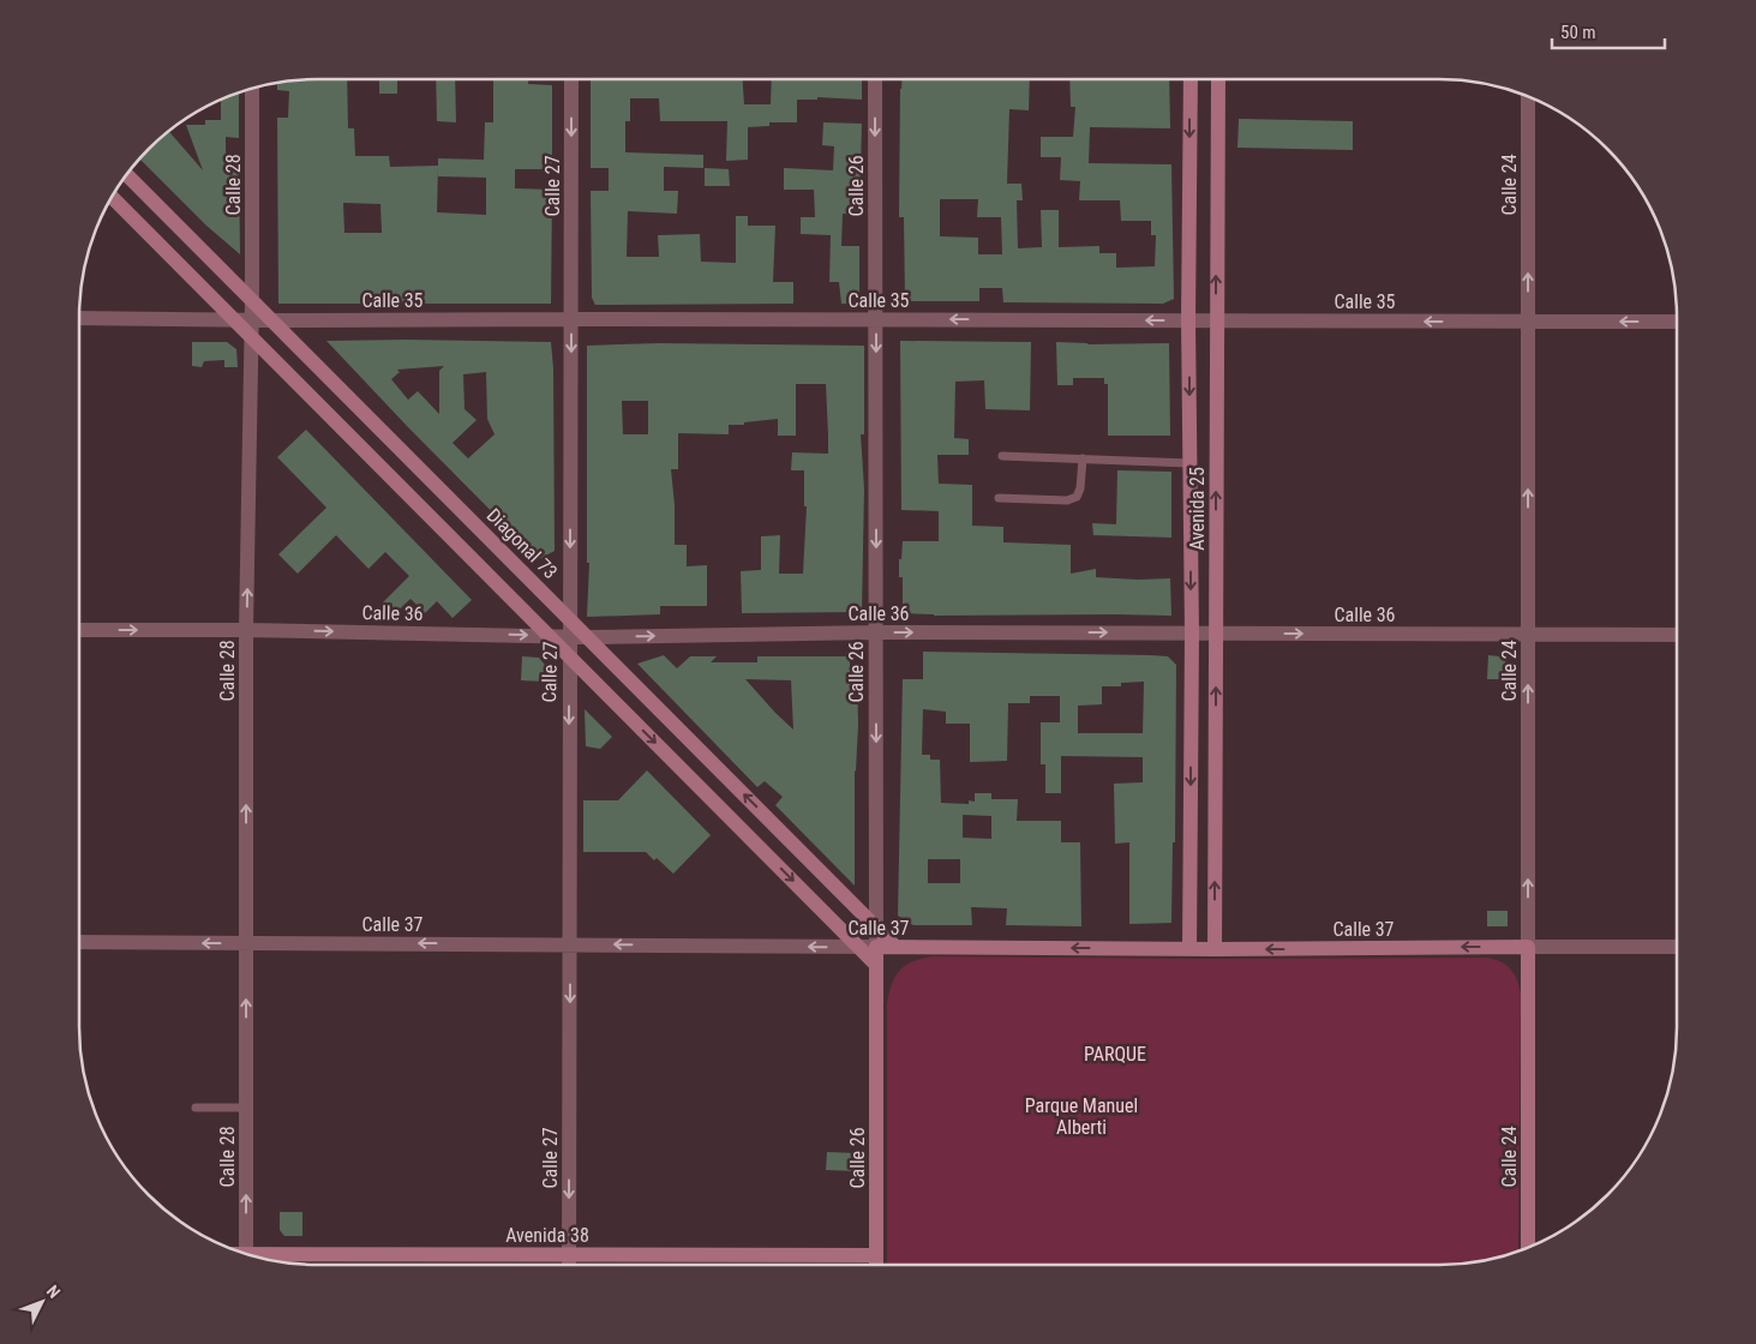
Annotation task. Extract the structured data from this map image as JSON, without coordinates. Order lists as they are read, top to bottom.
{
  "streets": {
    "main road": [
      "Calle 24",
      "Calle 26",
      "Avenida 25",
      "Diagonal 73",
      "Calle 37",
      "Avenida 38"
    ],
    "street": [
      "Calle 28",
      "Calle 27",
      "Calle 35",
      "Calle 36"
    ]
  },
  "crossings": [
    ["Calle 28", "Calle 35"],
    ["Calle 28", "Diagonal 73"],
    ["Calle 28", "Calle 36"],
    ["Calle 28", "Calle 37"],
    ["Calle 24", "Calle 35"],
    ["Calle 24", "Calle 36"],
    ["Calle 24", "Calle 37"],
    ["Calle 27", "Calle 35"],
    ["Calle 27", "Diagonal 73"],
    ["Calle 27", "Calle 36"],
    ["Calle 27", "Calle 37"],
    ["Calle 27", "Avenida 38"],
    ["Calle 26", "Calle 35"],
    ["Calle 26", "Diagonal 73"],
    ["Calle 26", "Calle 36"],
    ["Calle 26", "Calle 37"],
    ["Calle 26", "Avenida 38"],
    ["Calle 35", "Avenida 25"],
    ["Calle 35", "Diagonal 73"],
    ["Avenida 25", "Calle 36"],
    ["Avenida 25", "Calle 37"],
    ["Diagonal 73", "Calle 36"],
    ["Diagonal 73", "Calle 37"]
  ],
  "one_way": [
    "Calle 28",
    "Calle 24",
    "Calle 27",
    "Calle 26",
    "Calle 35",
    "Calle 36",
    "Calle 37"
  ],
  "parks": ["PARQUE", "Parque Manuel Alberti"],
  "scale_bar": "50 m",
  "north": "top right"
}
